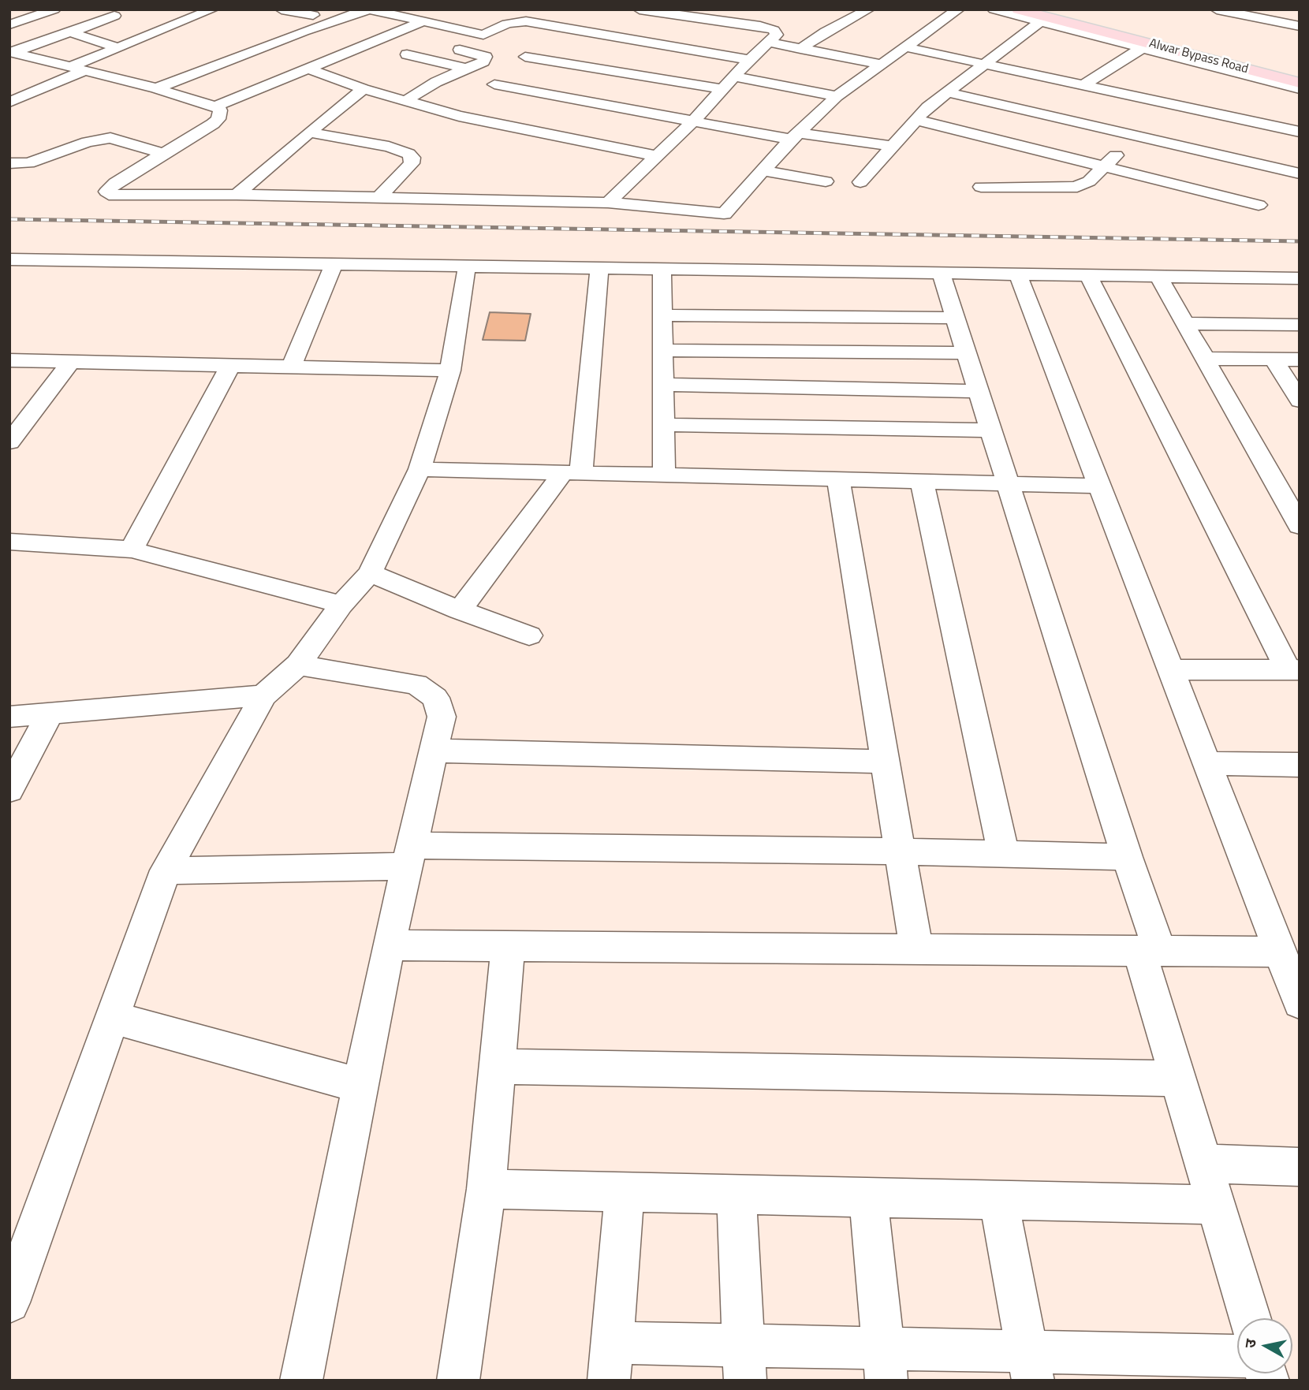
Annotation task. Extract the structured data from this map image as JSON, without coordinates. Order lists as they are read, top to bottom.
{
  "streets": {
    "main road": ["Alwar Bypass Road"]
  },
  "north": "left"
}
